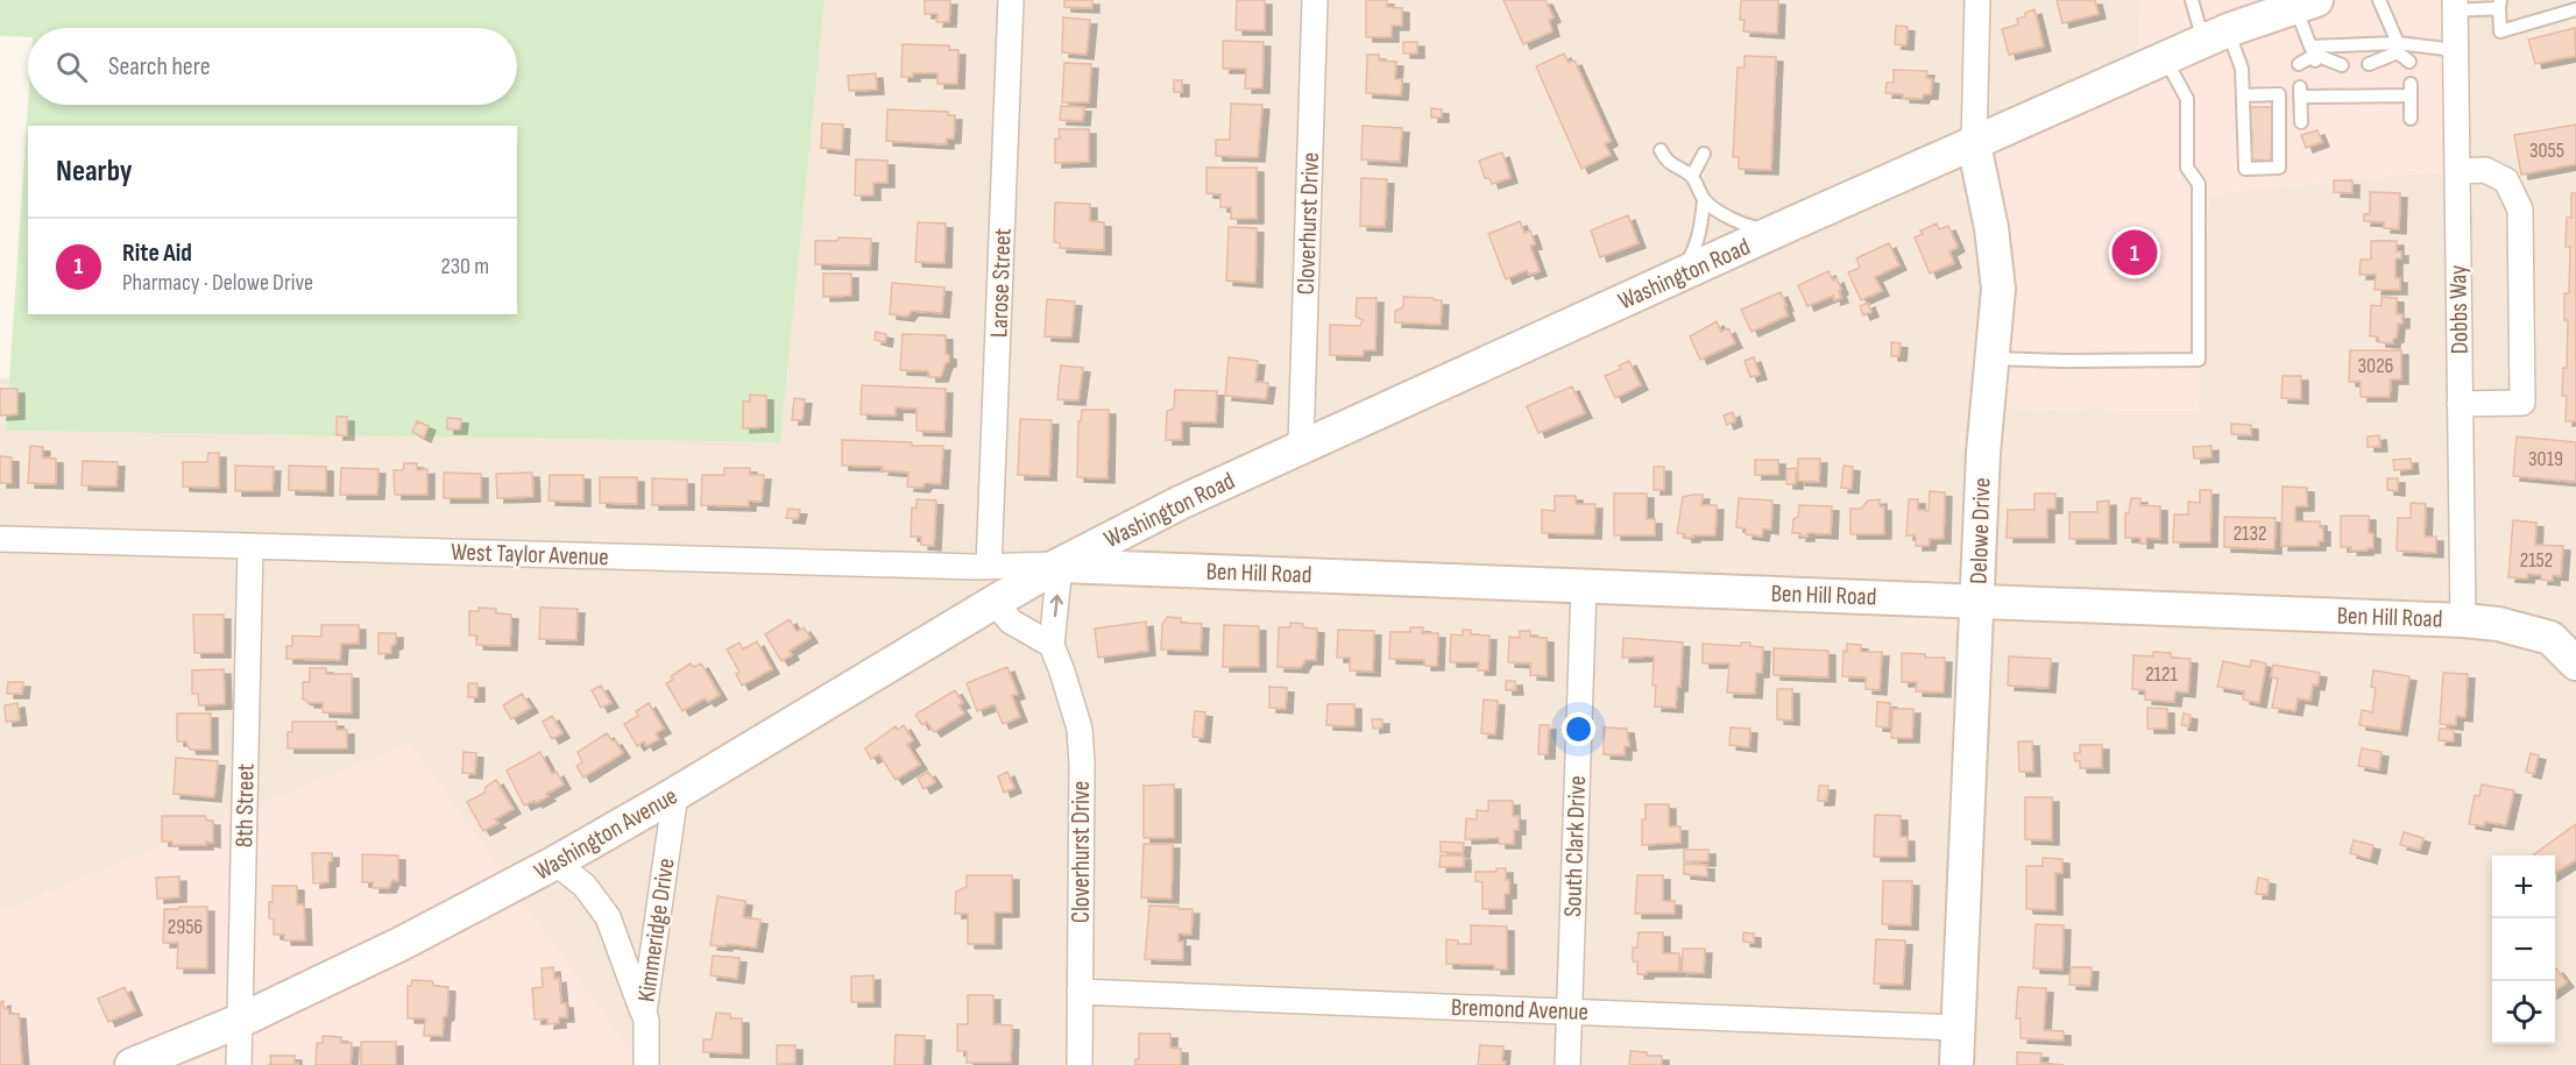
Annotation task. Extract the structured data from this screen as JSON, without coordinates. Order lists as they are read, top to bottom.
{
  "streets": {
    "street": [
      "Cloverhurst Drive",
      "Washington Road",
      "Larose Street",
      "Dobbs Way",
      "Delowe Drive",
      "West Taylor Avenue",
      "Ben Hill Road",
      "8th Street",
      "Washington Avenue",
      "South Clark Drive",
      "Kimmeridge Drive",
      "Bremond Avenue"
    ]
  },
  "crossings": [
    ["Cloverhurst Drive", "Washington Road"],
    ["Cloverhurst Drive", "West Taylor Avenue"],
    ["Cloverhurst Drive", "Ben Hill Road"],
    ["Cloverhurst Drive", "Washington Avenue"],
    ["Cloverhurst Drive", "Bremond Avenue"],
    ["Washington Road", "Delowe Drive"],
    ["Washington Road", "West Taylor Avenue"],
    ["Washington Road", "Ben Hill Road"],
    ["Washington Road", "Washington Avenue"],
    ["Larose Street", "West Taylor Avenue"],
    ["Dobbs Way", "Ben Hill Road"],
    ["Delowe Drive", "Ben Hill Road"],
    ["Delowe Drive", "Bremond Avenue"],
    ["West Taylor Avenue", "Ben Hill Road"],
    ["West Taylor Avenue", "8th Street"],
    ["West Taylor Avenue", "Washington Avenue"],
    ["Ben Hill Road", "Washington Avenue"],
    ["Ben Hill Road", "South Clark Drive"],
    ["8th Street", "Washington Avenue"],
    ["Washington Avenue", "Kimmeridge Drive"],
    ["South Clark Drive", "Bremond Avenue"]
  ],
  "house_numbers": [
    "3055",
    "3026",
    "3019",
    "2132",
    "2152",
    "2121",
    "2956"
  ],
  "page": {
    "search": "Search here",
    "heading": "Nearby",
    "list": [
      {
        "mark": "1",
        "name": "Rite Aid",
        "note": "Pharmacy · Delowe Drive",
        "value": "230 m"
      }
    ],
    "pins": "1",
    "map_buttons": ["+", "−"]
  }
}
